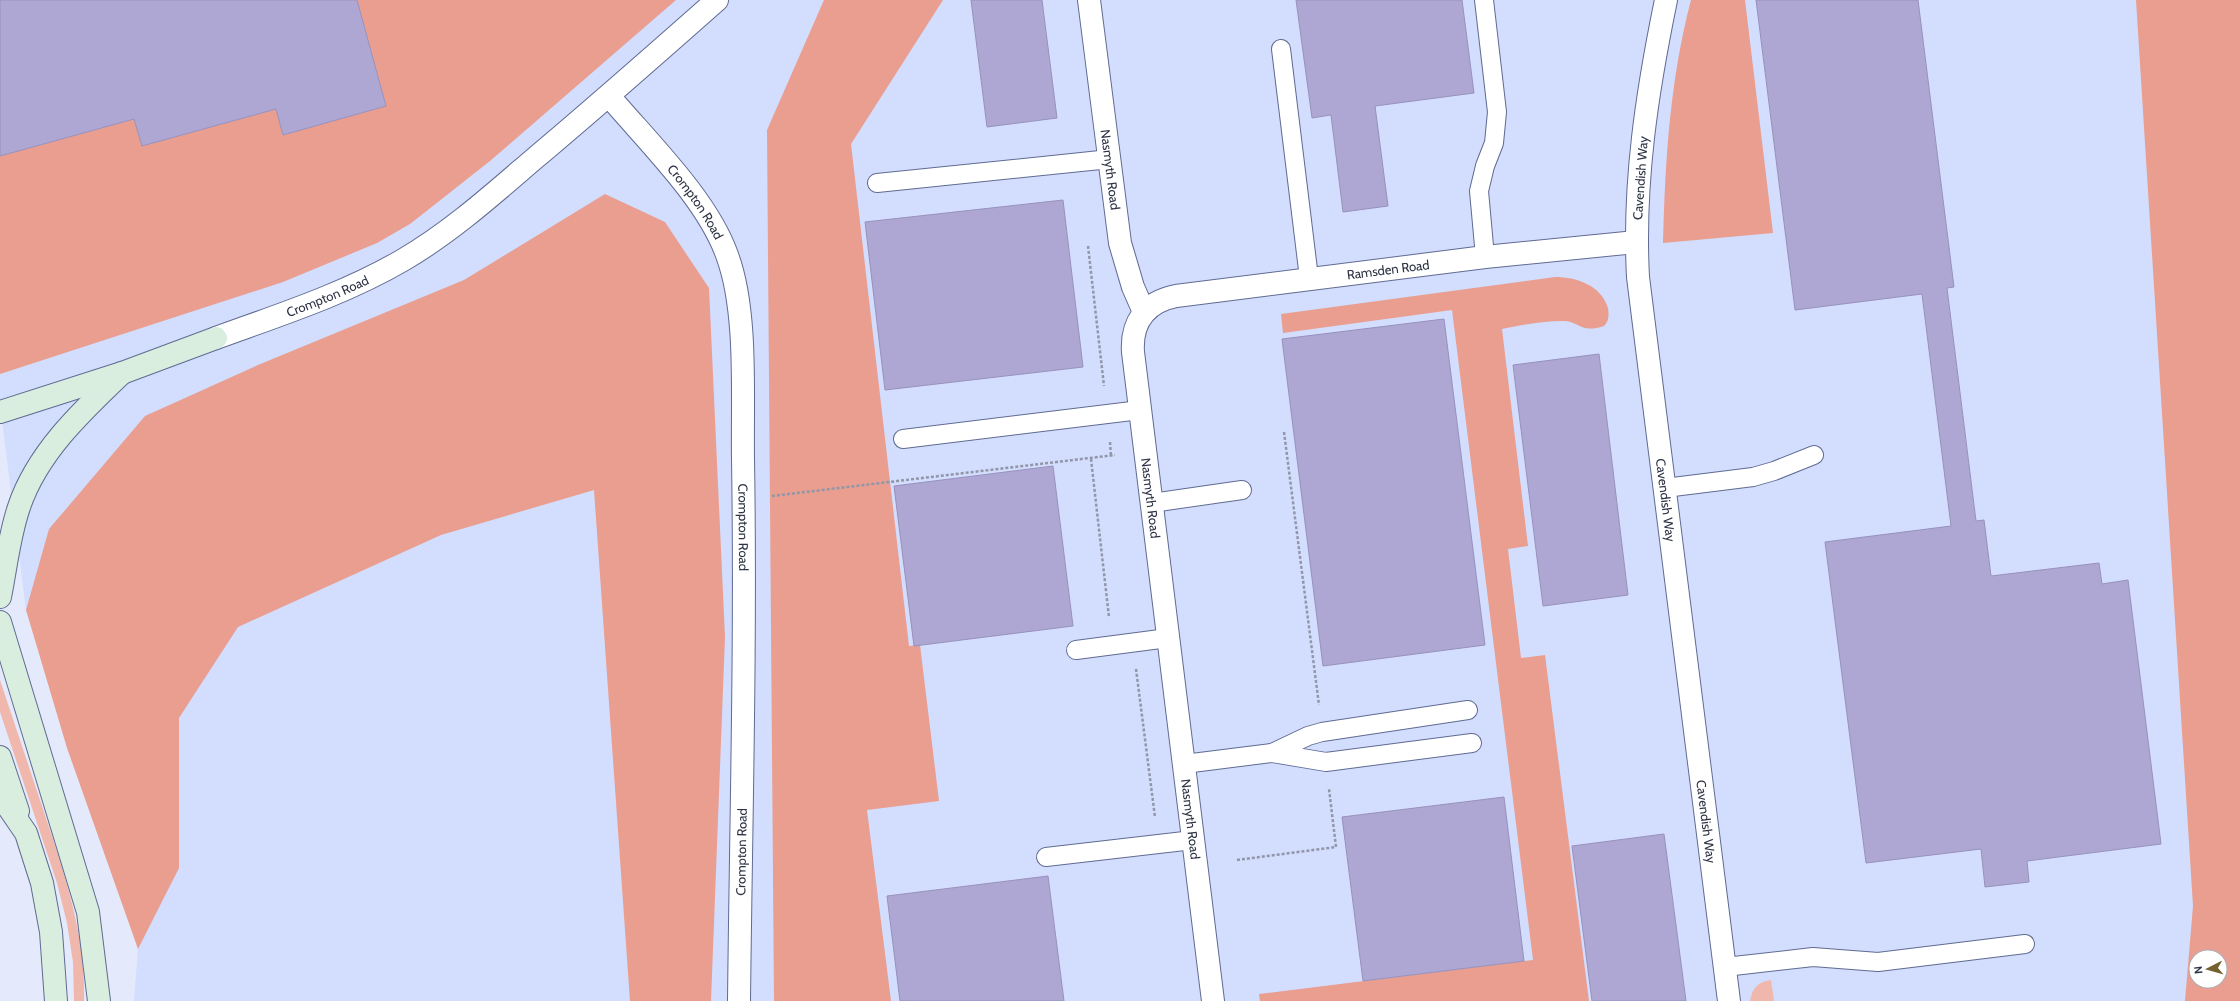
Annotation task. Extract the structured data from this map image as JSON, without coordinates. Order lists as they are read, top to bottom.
{
  "streets": {
    "main road": ["Crompton Road"],
    "street": ["Nasmyth Road", "Cavendish Way", "Ramsden Road"]
  },
  "crossings": [
    ["Nasmyth Road", "Ramsden Road"],
    ["Cavendish Way", "Ramsden Road"]
  ],
  "north": "left"
}
